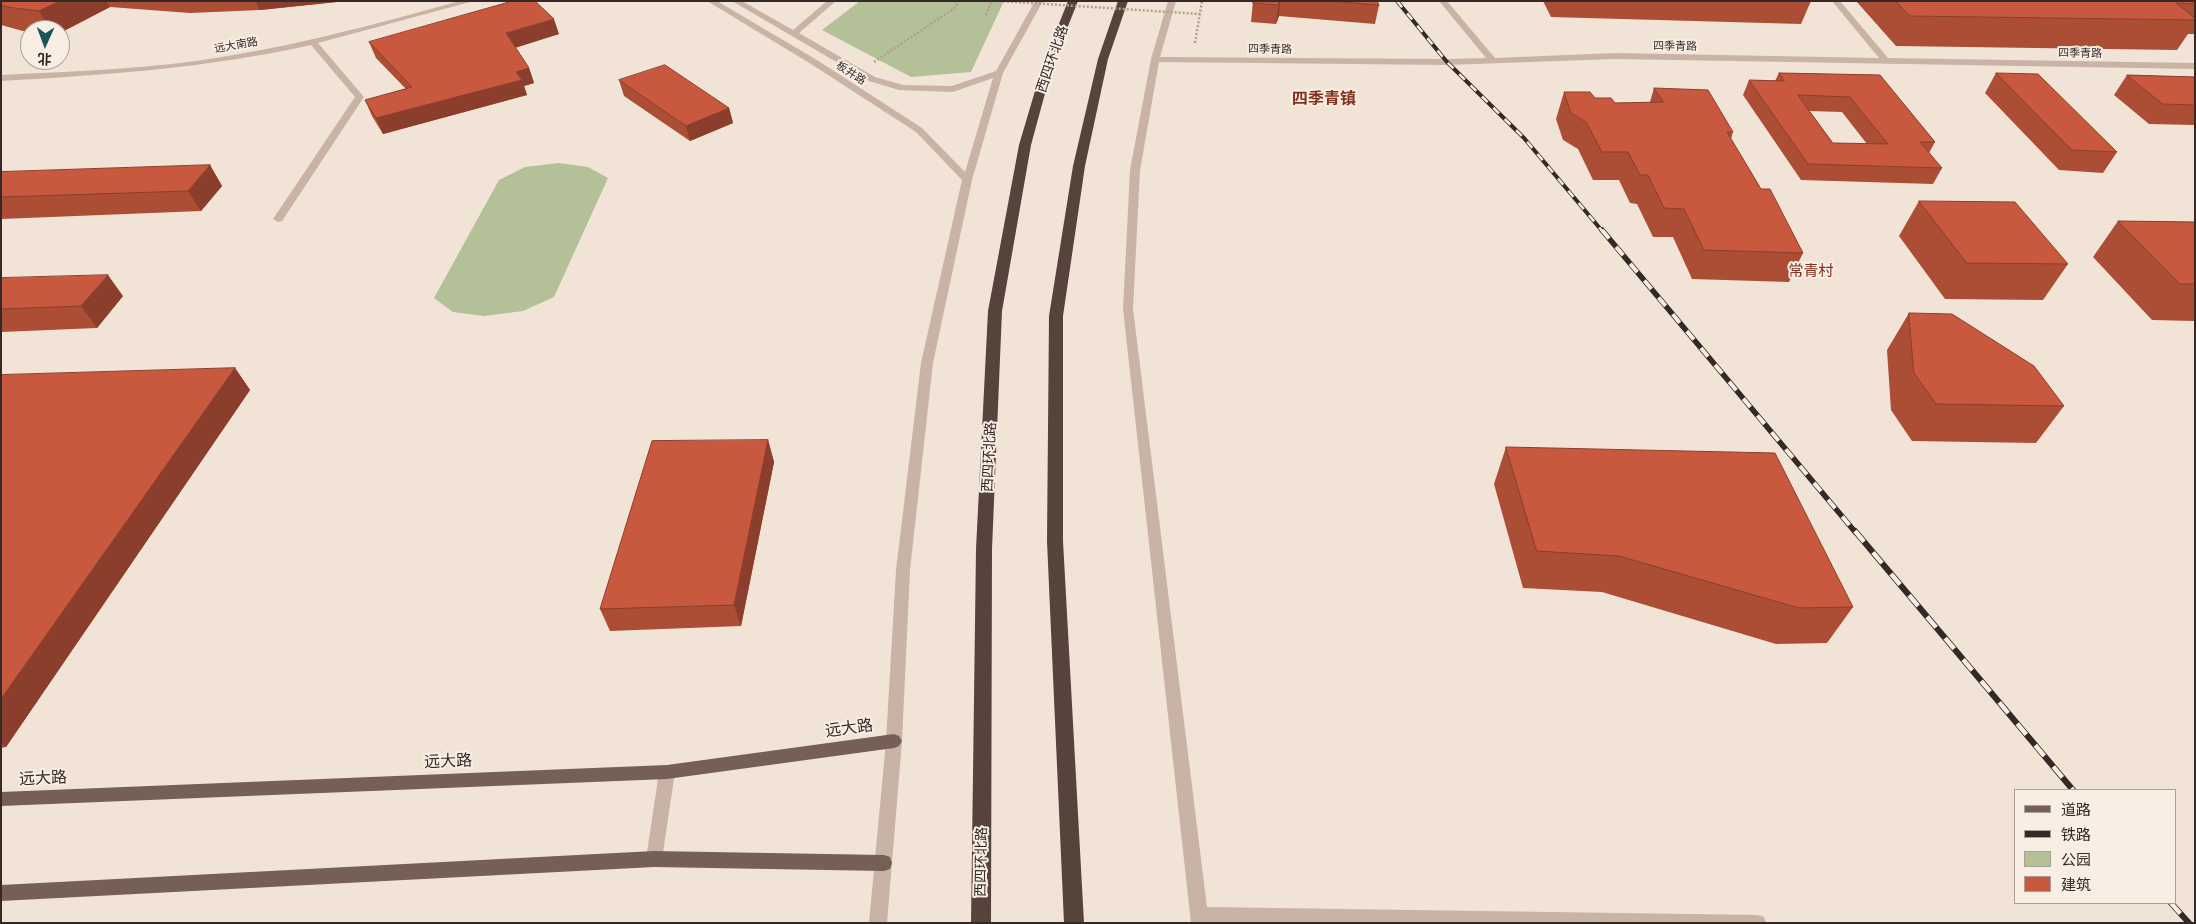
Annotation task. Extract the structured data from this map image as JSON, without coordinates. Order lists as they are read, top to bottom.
{
  "streets": {
    "highway": ["西四环北路"],
    "main road": ["远大路"],
    "street": ["远大南路", "四季青路", "板井路"]
  },
  "districts": ["四季青镇", "常青村"],
  "legend": [
    "道路",
    "铁路",
    "公园",
    "建筑"
  ],
  "north": "bottom"
}
